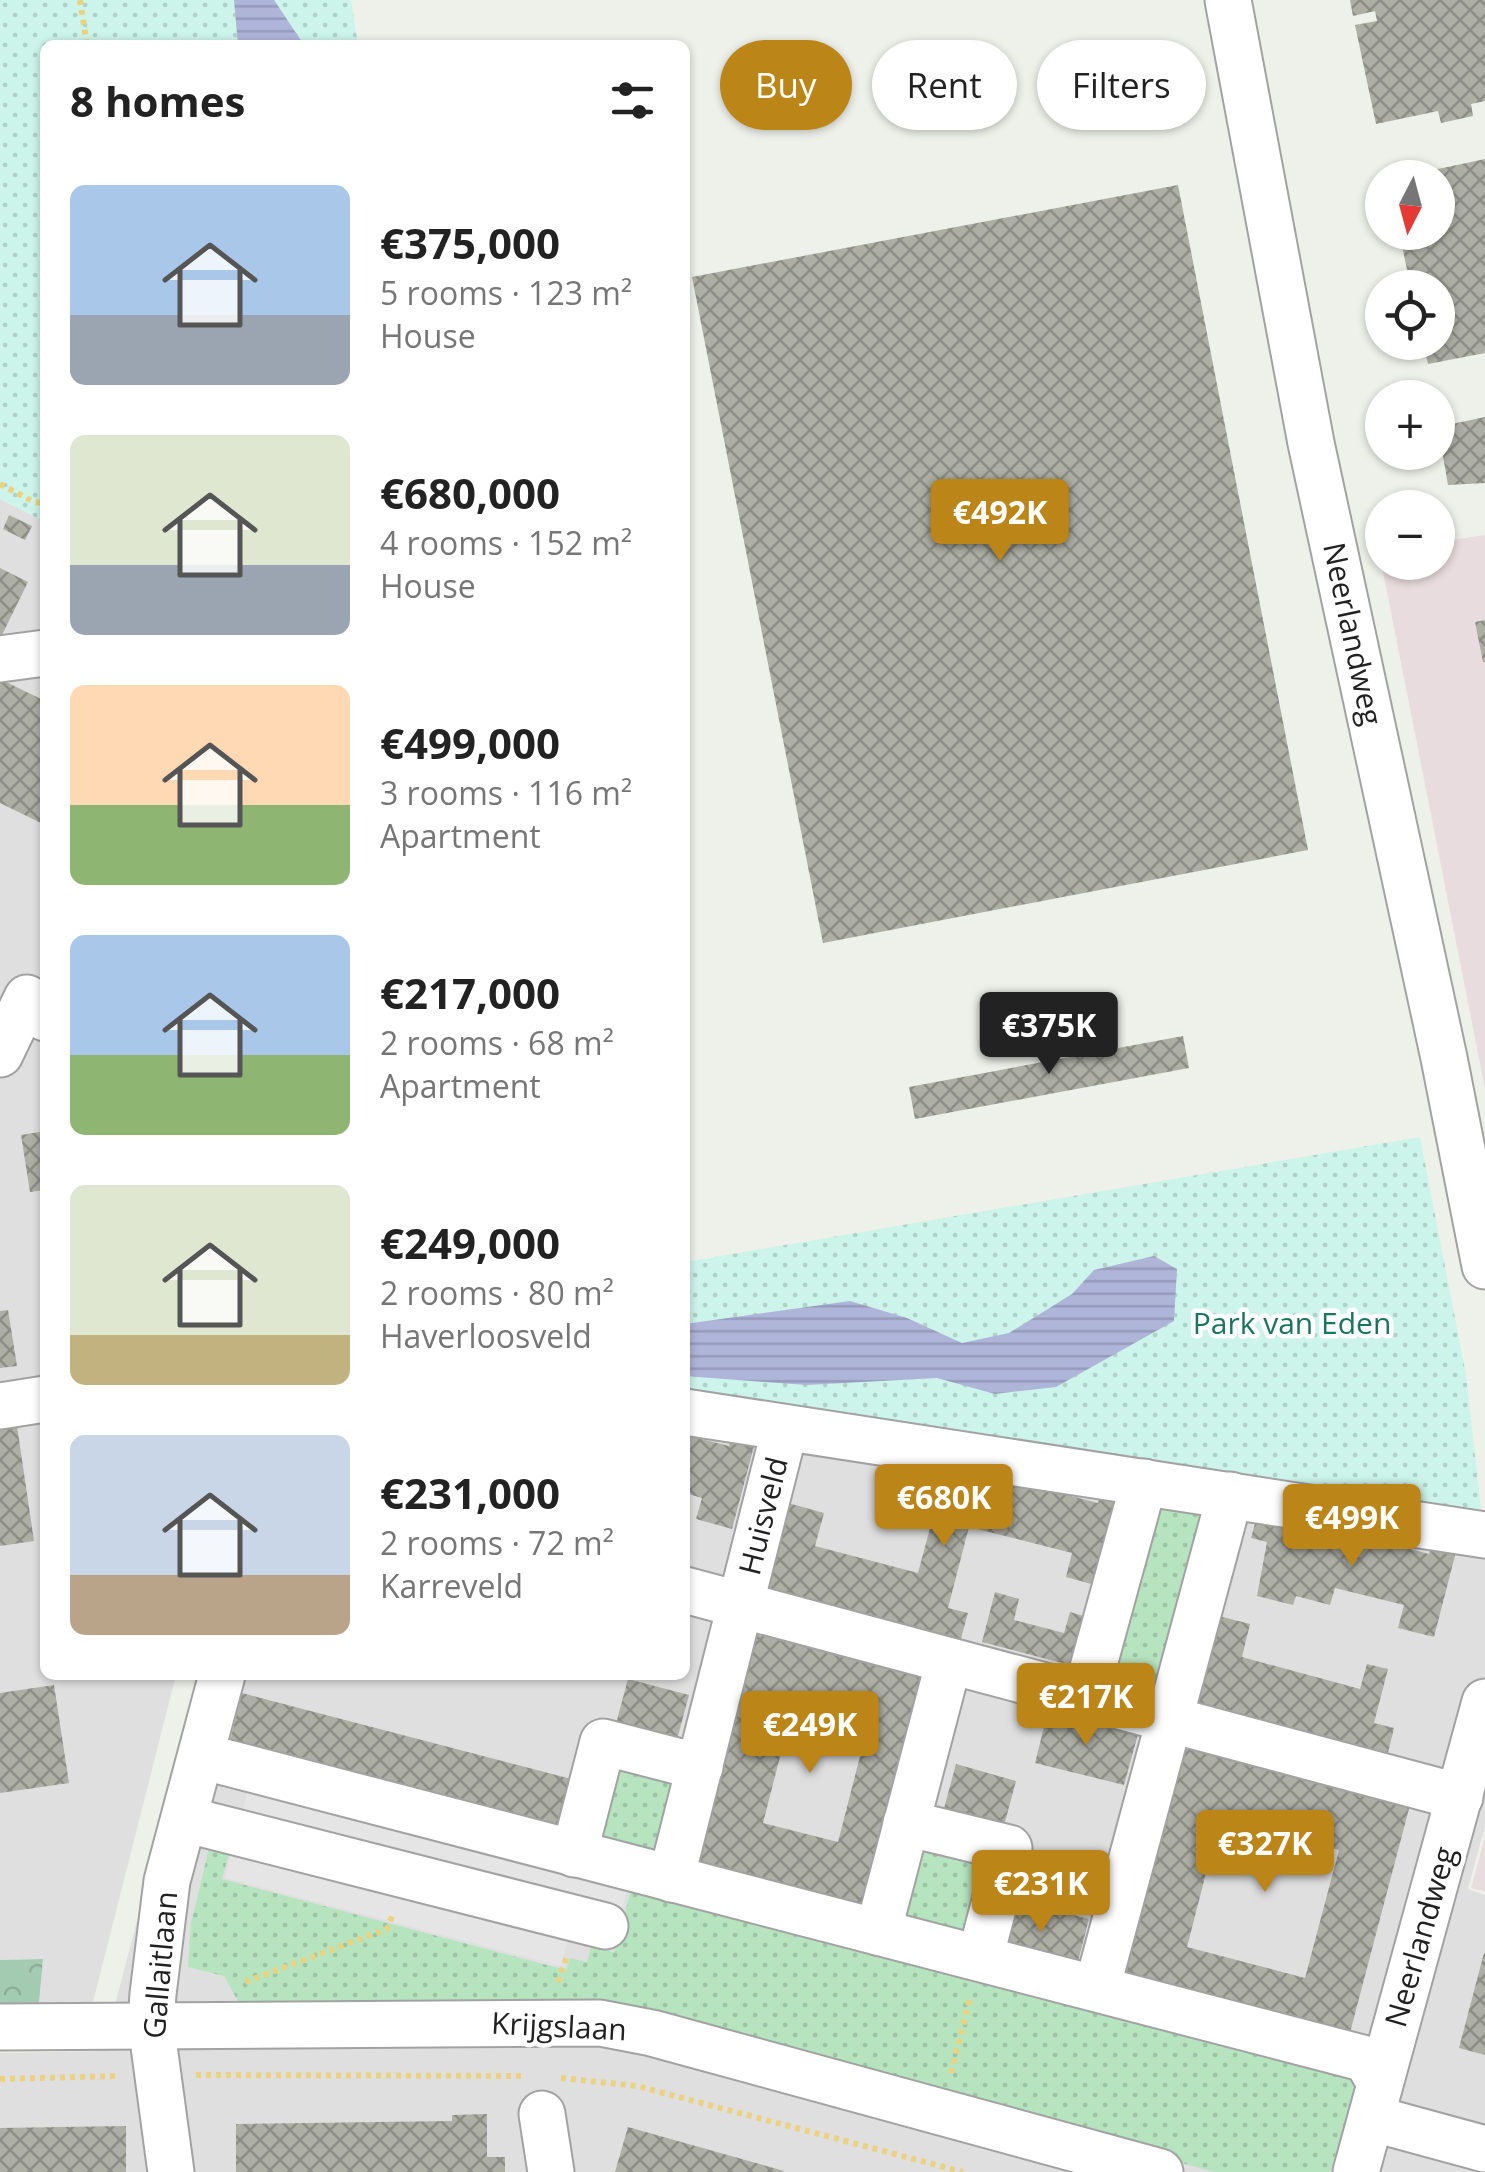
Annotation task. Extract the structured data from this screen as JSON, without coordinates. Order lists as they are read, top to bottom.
{
  "streets": {
    "street": [
      "Neerlandweg",
      "Huisveld",
      "Gallaitlaan",
      "Krijgslaan"
    ]
  },
  "crossings": [
    ["Gallaitlaan", "Krijgslaan"]
  ],
  "parks": ["Park van Eden"],
  "north": "bottom",
  "page": {
    "chip": ["Buy", "Rent", "Filters"],
    "heading": "8 homes",
    "map_buttons": ["+", "−"],
    "list": [
      {
        "name": "€375,000",
        "note": "5 rooms · 123 m² · House"
      },
      {
        "name": "€680,000",
        "note": "4 rooms · 152 m² · House"
      },
      {
        "name": "€499,000",
        "note": "3 rooms · 116 m² · Apartment"
      },
      {
        "name": "€217,000",
        "note": "2 rooms · 68 m² · Apartment"
      },
      {
        "name": "€249,000",
        "note": "2 rooms · 80 m² · Haverloosveld"
      },
      {
        "name": "€231,000",
        "note": "2 rooms · 72 m² · Karreveld"
      }
    ],
    "price": [
      "€492K",
      "€375K",
      "€680K",
      "€499K",
      "€217K",
      "€249K",
      "€327K",
      "€231K"
    ]
  }
}
